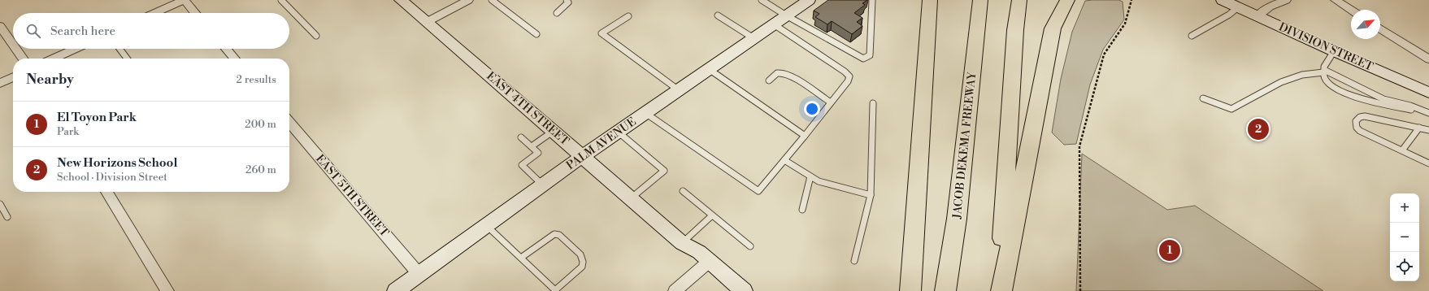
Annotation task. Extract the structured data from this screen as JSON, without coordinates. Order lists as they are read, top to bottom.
{
  "streets": {
    "highway": ["JACOB DEKEMA FREEWAY"],
    "street": [
      "DIVISION STREET",
      "EAST 4TH STREET",
      "PALM AVENUE",
      "EAST 5TH STREET"
    ]
  },
  "crossings": [
    ["EAST 4TH STREET", "PALM AVENUE"],
    ["PALM AVENUE", "EAST 5TH STREET"]
  ],
  "north": "top right",
  "page": {
    "search": "Search here",
    "heading": ["Nearby", "2 results"],
    "list": [
      {
        "mark": "1",
        "name": "El Toyon Park",
        "note": "Park",
        "value": "200 m"
      },
      {
        "mark": "2",
        "name": "New Horizons School",
        "note": "School · Division Street",
        "value": "260 m"
      }
    ],
    "pins": ["2", "1"],
    "map_buttons": ["+", "−"]
  }
}
